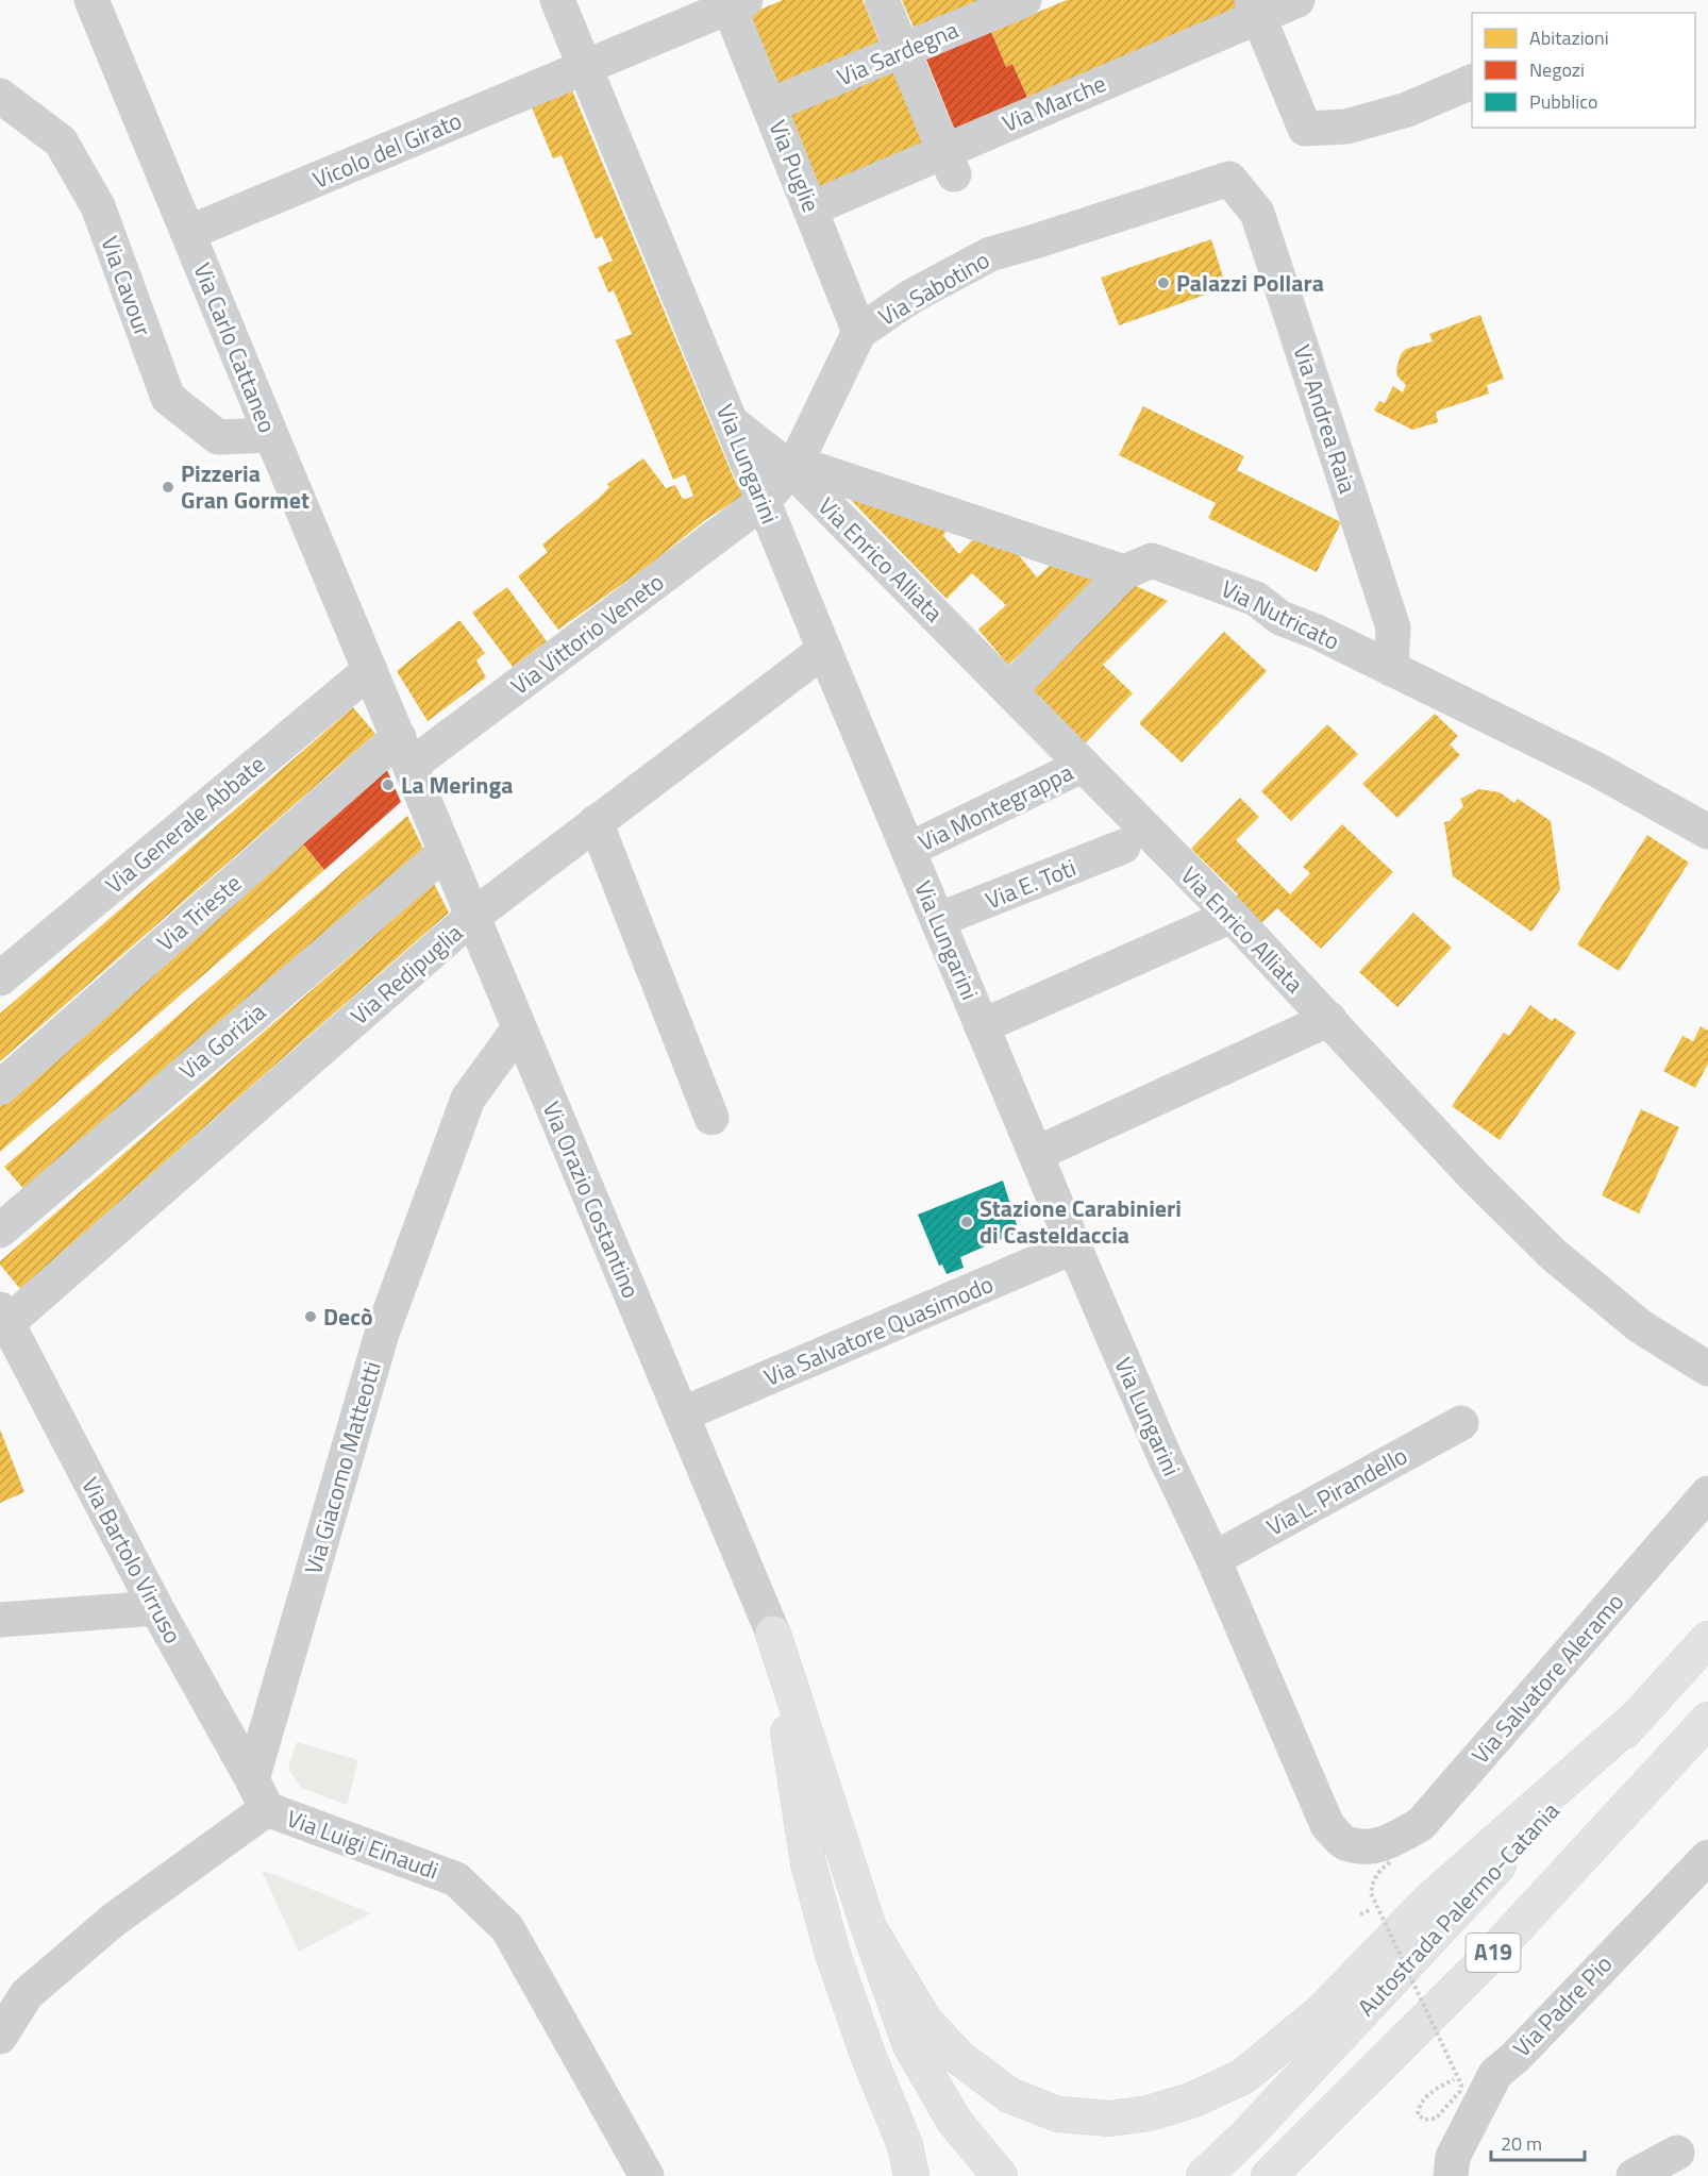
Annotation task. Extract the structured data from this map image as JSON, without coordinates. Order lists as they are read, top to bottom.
{
  "streets": {
    "highway": ["Autostrada Palermo-Catania", "A19"],
    "street": [
      "Via Sardegna",
      "Via Marche",
      "Vicolo del Girato",
      "Via Puglie",
      "Via Cavour",
      "Via Sabotino",
      "Via Carlo Cattaneo",
      "Via Andrea Raia",
      "Via Lungarini",
      "Via Enrico Alliata",
      "Via Nutricato",
      "Via Vittorio Veneto",
      "Via Montegrappa",
      "Via Generale Abbate",
      "Via E. Toti",
      "Via Trieste",
      "Via Redipuglia",
      "Via Gorizia",
      "Via Orazio Costantino",
      "Via Salvatore Quasimodo",
      "Via Giacomo Matteotti",
      "Via L. Pirandello",
      "Via Bartolo Virruso",
      "Via Salvatore Aleramo",
      "Via Luigi Einaudi",
      "Via Padre Pio"
    ]
  },
  "crossings": [
    ["Via Sardegna", "Via Puglie"],
    ["Via Marche", "Via Puglie"],
    ["Vicolo del Girato", "Via Puglie"],
    ["Vicolo del Girato", "Via Carlo Cattaneo"],
    ["Vicolo del Girato", "Via Lungarini"],
    ["Via Puglie", "Via Sabotino"],
    ["Via Cavour", "Via Carlo Cattaneo"],
    ["Via Sabotino", "Via Andrea Raia"],
    ["Via Sabotino", "Via Lungarini"],
    ["Via Sabotino", "Via Enrico Alliata"],
    ["Via Sabotino", "Via Vittorio Veneto"],
    ["Via Carlo Cattaneo", "Via Vittorio Veneto"],
    ["Via Carlo Cattaneo", "Via Generale Abbate"],
    ["Via Carlo Cattaneo", "Via Trieste"],
    ["Via Carlo Cattaneo", "Via Orazio Costantino"],
    ["Via Andrea Raia", "Via Nutricato"],
    ["Via Lungarini", "Via Enrico Alliata"],
    ["Via Lungarini", "Via Vittorio Veneto"],
    ["Via Lungarini", "Via Montegrappa"],
    ["Via Lungarini", "Via E. Toti"],
    ["Via Lungarini", "Via Redipuglia"],
    ["Via Lungarini", "Via Salvatore Quasimodo"],
    ["Via Lungarini", "Via L. Pirandello"],
    ["Via Lungarini", "Via Salvatore Aleramo"],
    ["Via Enrico Alliata", "Via Montegrappa"],
    ["Via Vittorio Veneto", "Via Trieste"],
    ["Via Vittorio Veneto", "Via Orazio Costantino"],
    ["Via Trieste", "Via Orazio Costantino"],
    ["Via Redipuglia", "Via Orazio Costantino"],
    ["Via Redipuglia", "Via Bartolo Virruso"],
    ["Via Gorizia", "Via Orazio Costantino"],
    ["Via Orazio Costantino", "Via Salvatore Quasimodo"],
    ["Via Orazio Costantino", "Via Giacomo Matteotti"],
    ["Via Giacomo Matteotti", "Via Bartolo Virruso"],
    ["Via Giacomo Matteotti", "Via Luigi Einaudi"],
    ["Via Bartolo Virruso", "Via Luigi Einaudi"]
  ],
  "places": [
    "Palazzi Pollara",
    "Pizzeria Gran Gormet",
    "La Meringa",
    "Stazione Carabinieri di Casteldaccia",
    "Decò"
  ],
  "legend": ["Abitazioni", "Negozi", "Pubblico"],
  "scale_bar": "20 m"
}
